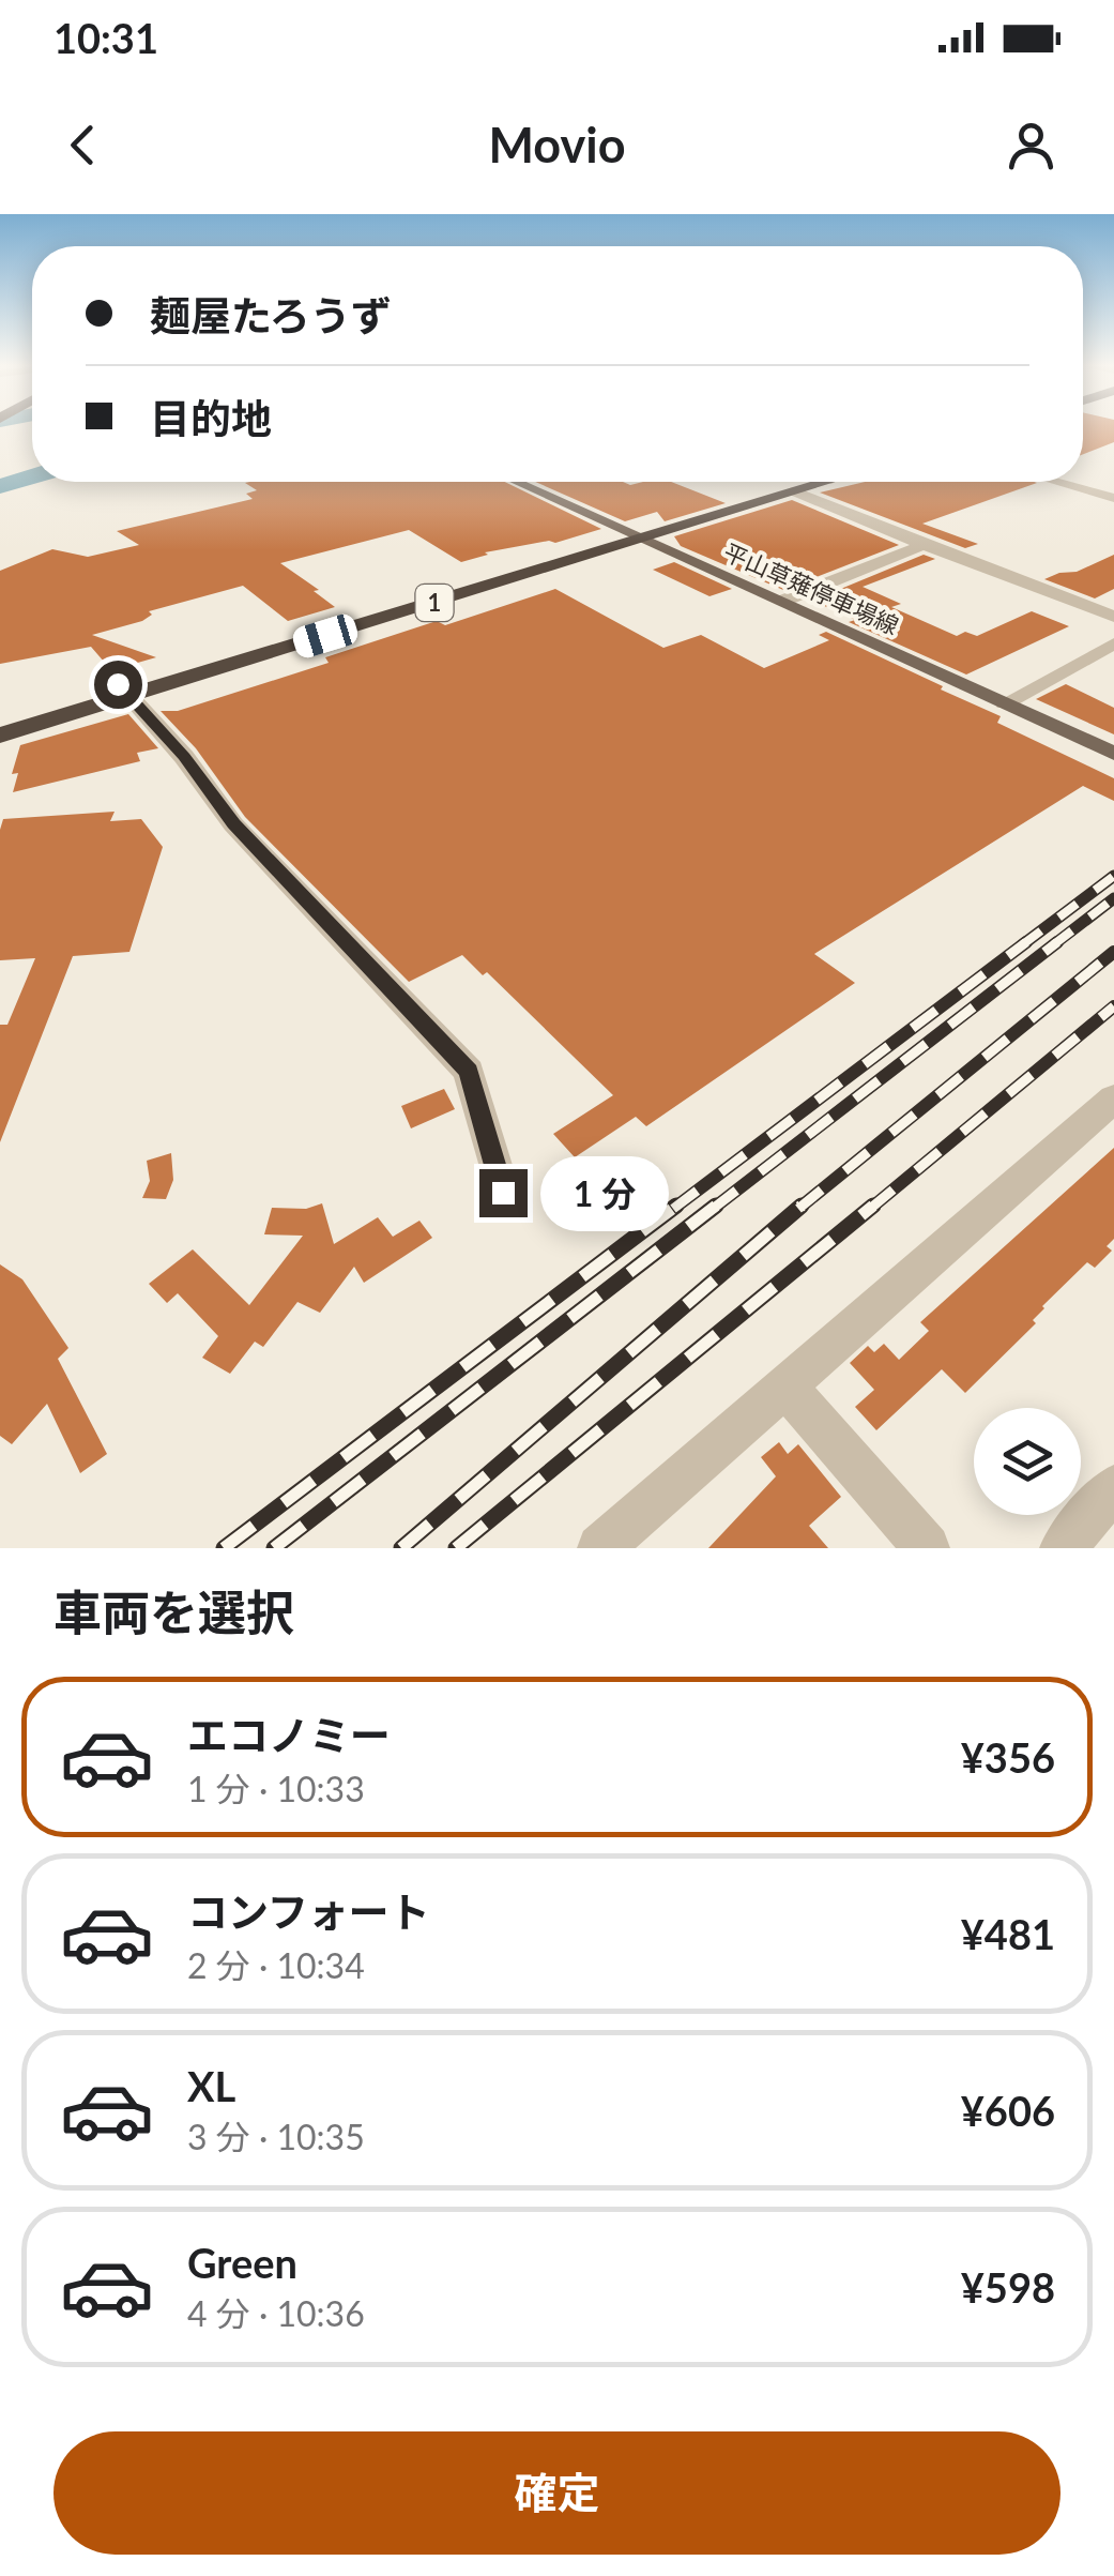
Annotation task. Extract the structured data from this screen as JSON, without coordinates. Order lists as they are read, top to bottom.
{
  "streets": {
    "highway": ["1"],
    "main road": ["平山草薙停車場線"]
  },
  "crossings": [
    ["平山草薙停車場線", "1"]
  ],
  "page": {
    "status": "10:31",
    "header": "Movio",
    "banner": ["麺屋たろうず", "目的地"],
    "bubble": "1 分",
    "heading": "車両を選択",
    "list": [
      {
        "name": "エコノミー",
        "note": "1 分 · 10:33",
        "value": "¥356"
      },
      {
        "name": "コンフォート",
        "note": "2 分 · 10:34",
        "value": "¥481"
      },
      {
        "name": "XL",
        "note": "3 分 · 10:35",
        "value": "¥606"
      },
      {
        "name": "Green",
        "note": "4 分 · 10:36",
        "value": "¥598"
      }
    ],
    "buttons": "確定"
  }
}
